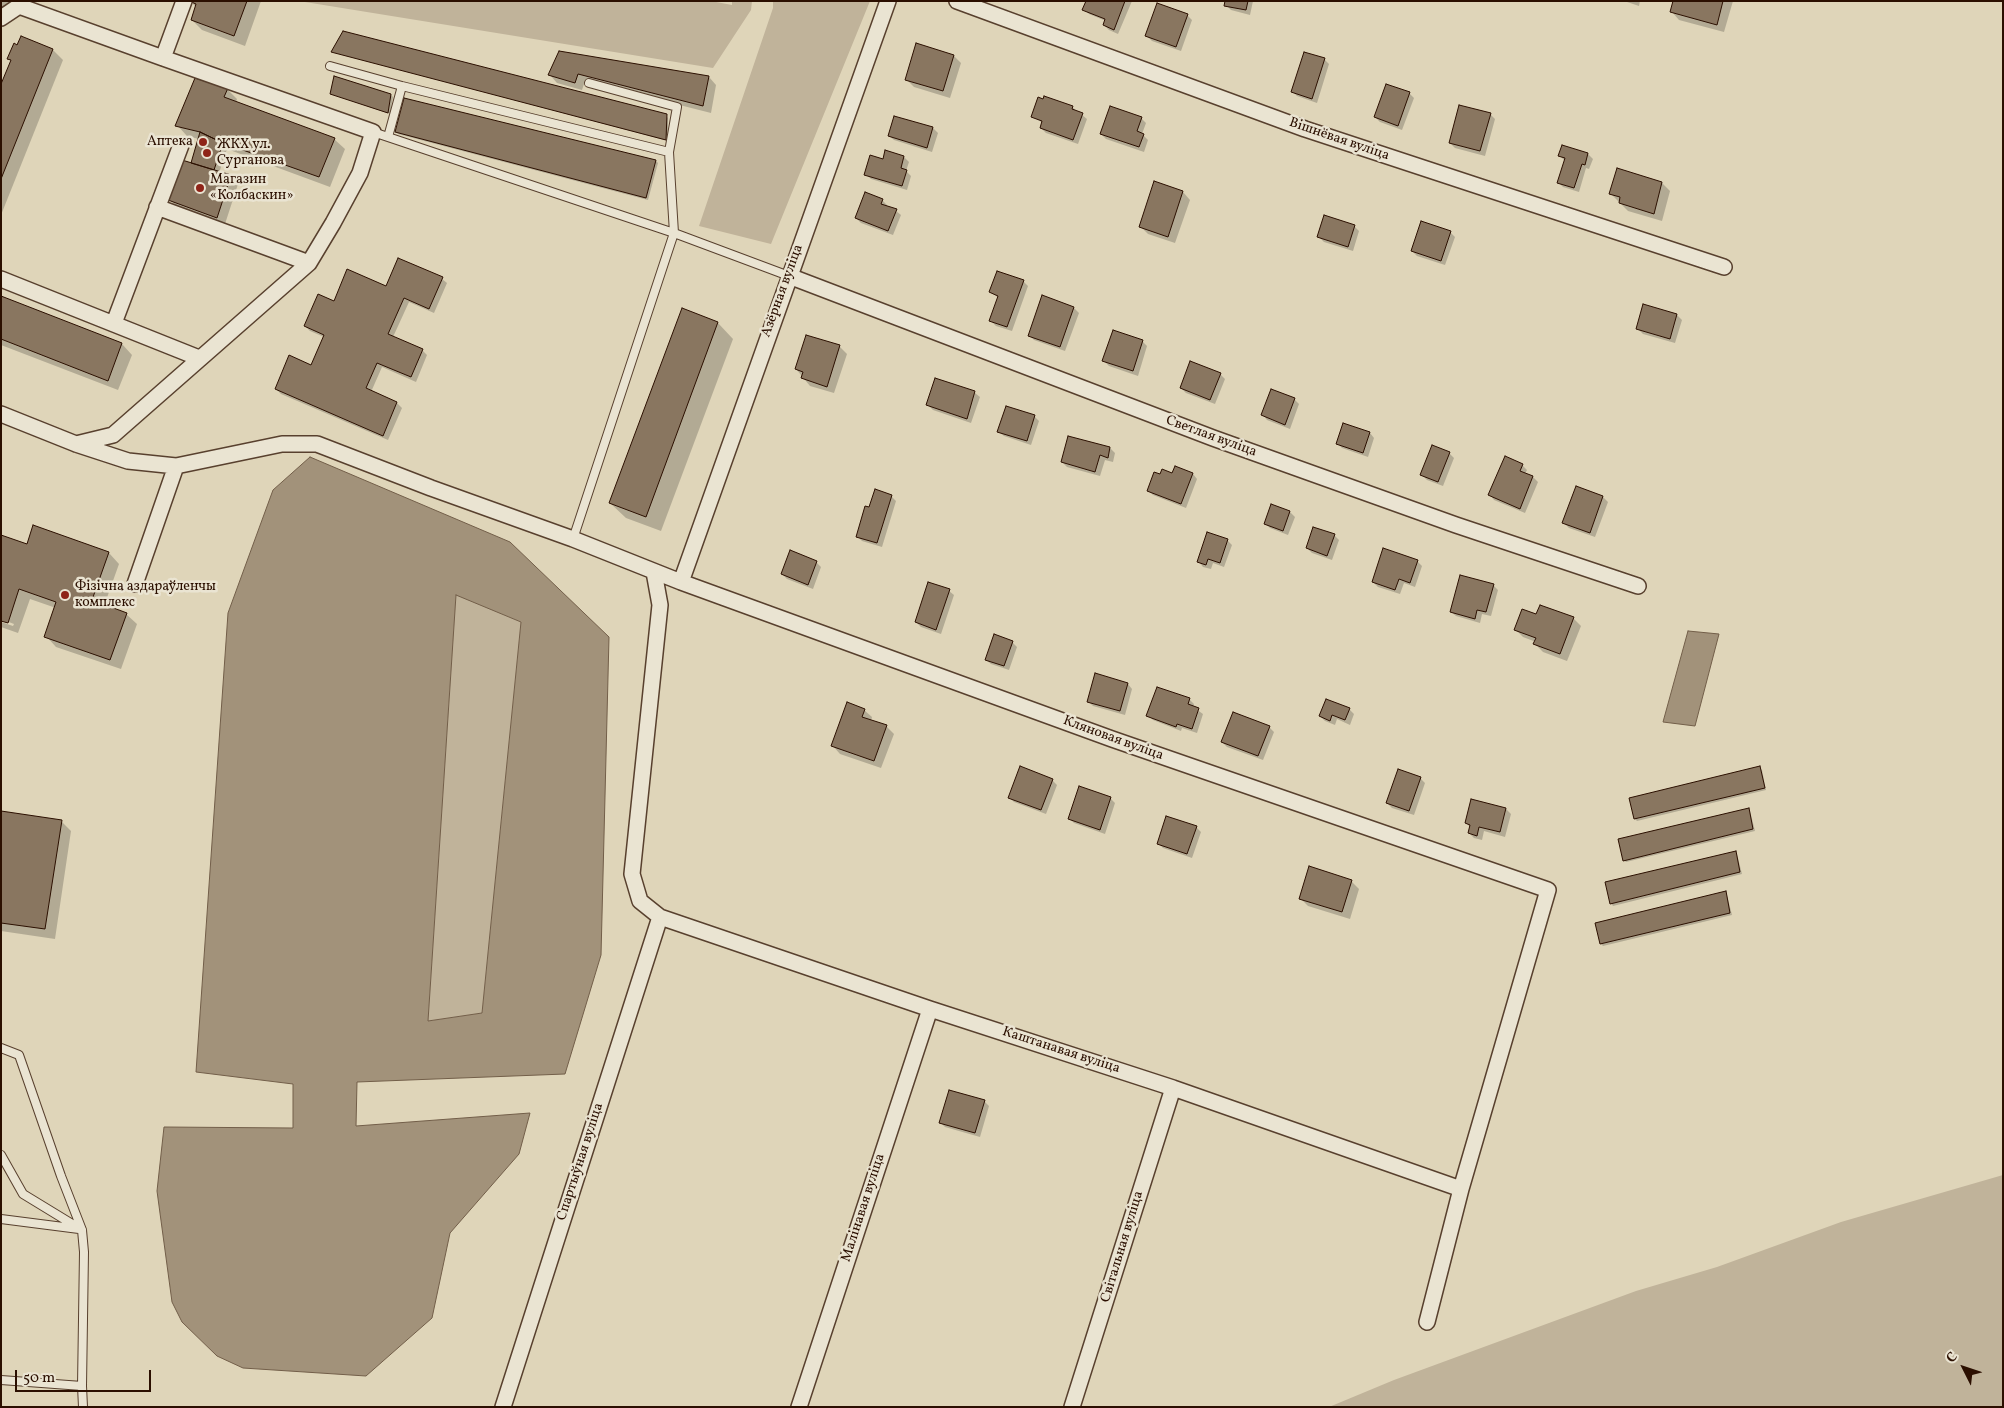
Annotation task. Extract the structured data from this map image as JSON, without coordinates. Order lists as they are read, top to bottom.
{
  "streets": {
    "street": [
      "Вішнёвая вуліца",
      "Азёрная вуліца",
      "Светлая вуліца",
      "Кляновая вуліца",
      "Каштанавая вуліца",
      "Спартыўная вуліца",
      "Малінавая вуліца",
      "Світальная вуліца"
    ]
  },
  "crossings": [
    ["Азёрная вуліца", "Светлая вуліца"],
    ["Азёрная вуліца", "Кляновая вуліца"],
    ["Кляновая вуліца", "Каштанавая вуліца"],
    ["Каштанавая вуліца", "Спартыўная вуліца"],
    ["Каштанавая вуліца", "Малінавая вуліца"],
    ["Каштанавая вуліца", "Світальная вуліца"]
  ],
  "places": [
    "Аптека",
    "ЖКХ ул. Сурганова",
    "Магазин «Колбаскин»",
    "Фізічна аздараўленчы комплекс"
  ],
  "scale_bar": "50 m",
  "north": "top left"
}
